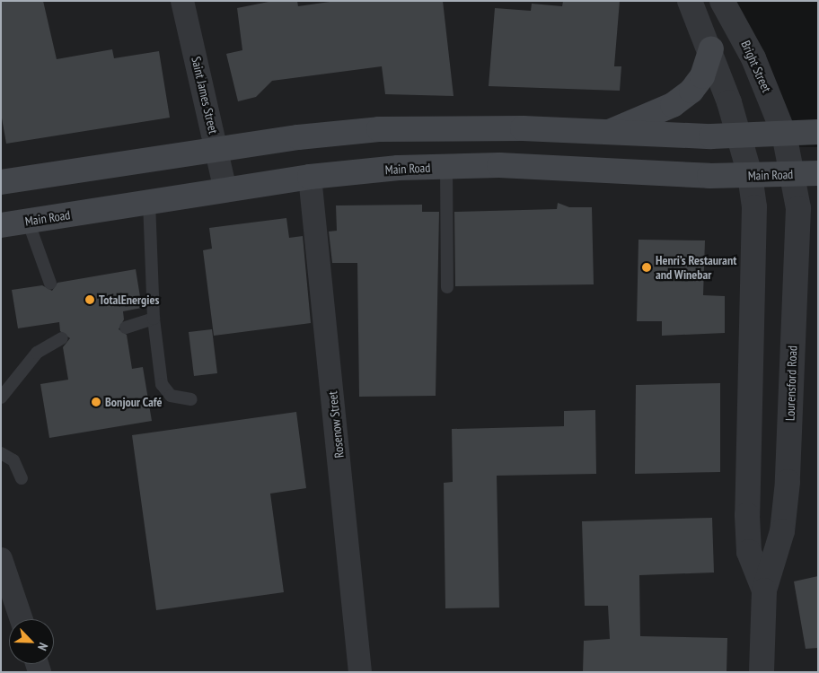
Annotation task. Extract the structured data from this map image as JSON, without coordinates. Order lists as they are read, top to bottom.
{
  "streets": {
    "main road": ["Main Road"],
    "street": [
      "Bright Street",
      "Saint James Street",
      "Lourensford Road",
      "Rosenow Street"
    ]
  },
  "crossings": [
    ["Bright Street", "Main Road"],
    ["Bright Street", "Lourensford Road"],
    ["Saint James Street", "Main Road"],
    ["Main Road", "Lourensford Road"],
    ["Main Road", "Rosenow Street"]
  ],
  "places": ["Henri’s Restaurant and Winebar", "TotalEnergies", "Bonjour Café"],
  "north": "bottom right"
}
